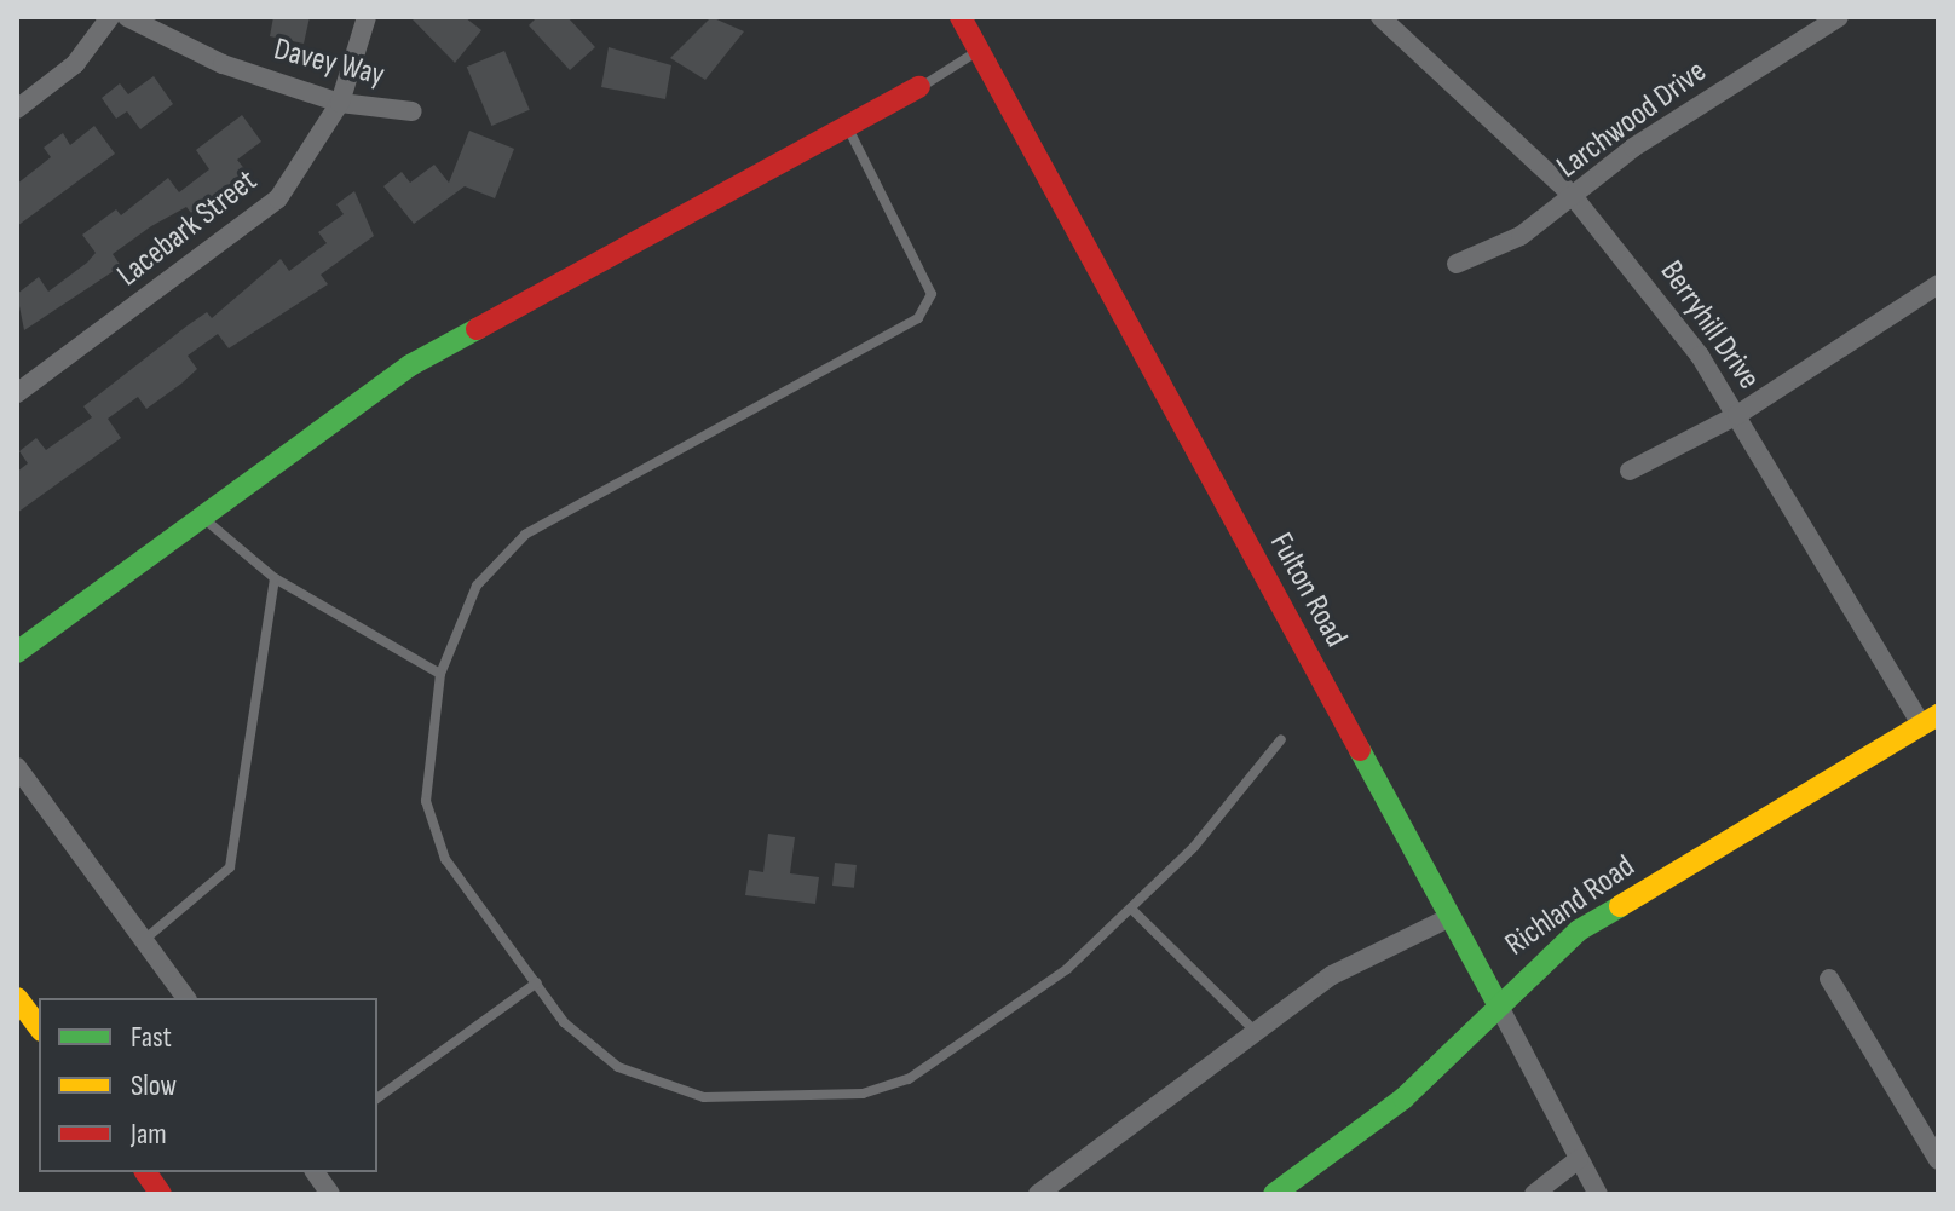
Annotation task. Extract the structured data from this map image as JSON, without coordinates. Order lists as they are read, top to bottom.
{
  "streets": {
    "street": [
      "Davey Way",
      "Larchwood Drive",
      "Lacebark Street",
      "Berryhill Drive",
      "Fulton Road",
      "Richland Road"
    ]
  },
  "crossings": [
    ["Davey Way", "Lacebark Street"],
    ["Larchwood Drive", "Berryhill Drive"],
    ["Berryhill Drive", "Richland Road"],
    ["Fulton Road", "Richland Road"]
  ],
  "legend": ["Fast", "Slow", "Jam"]
}
